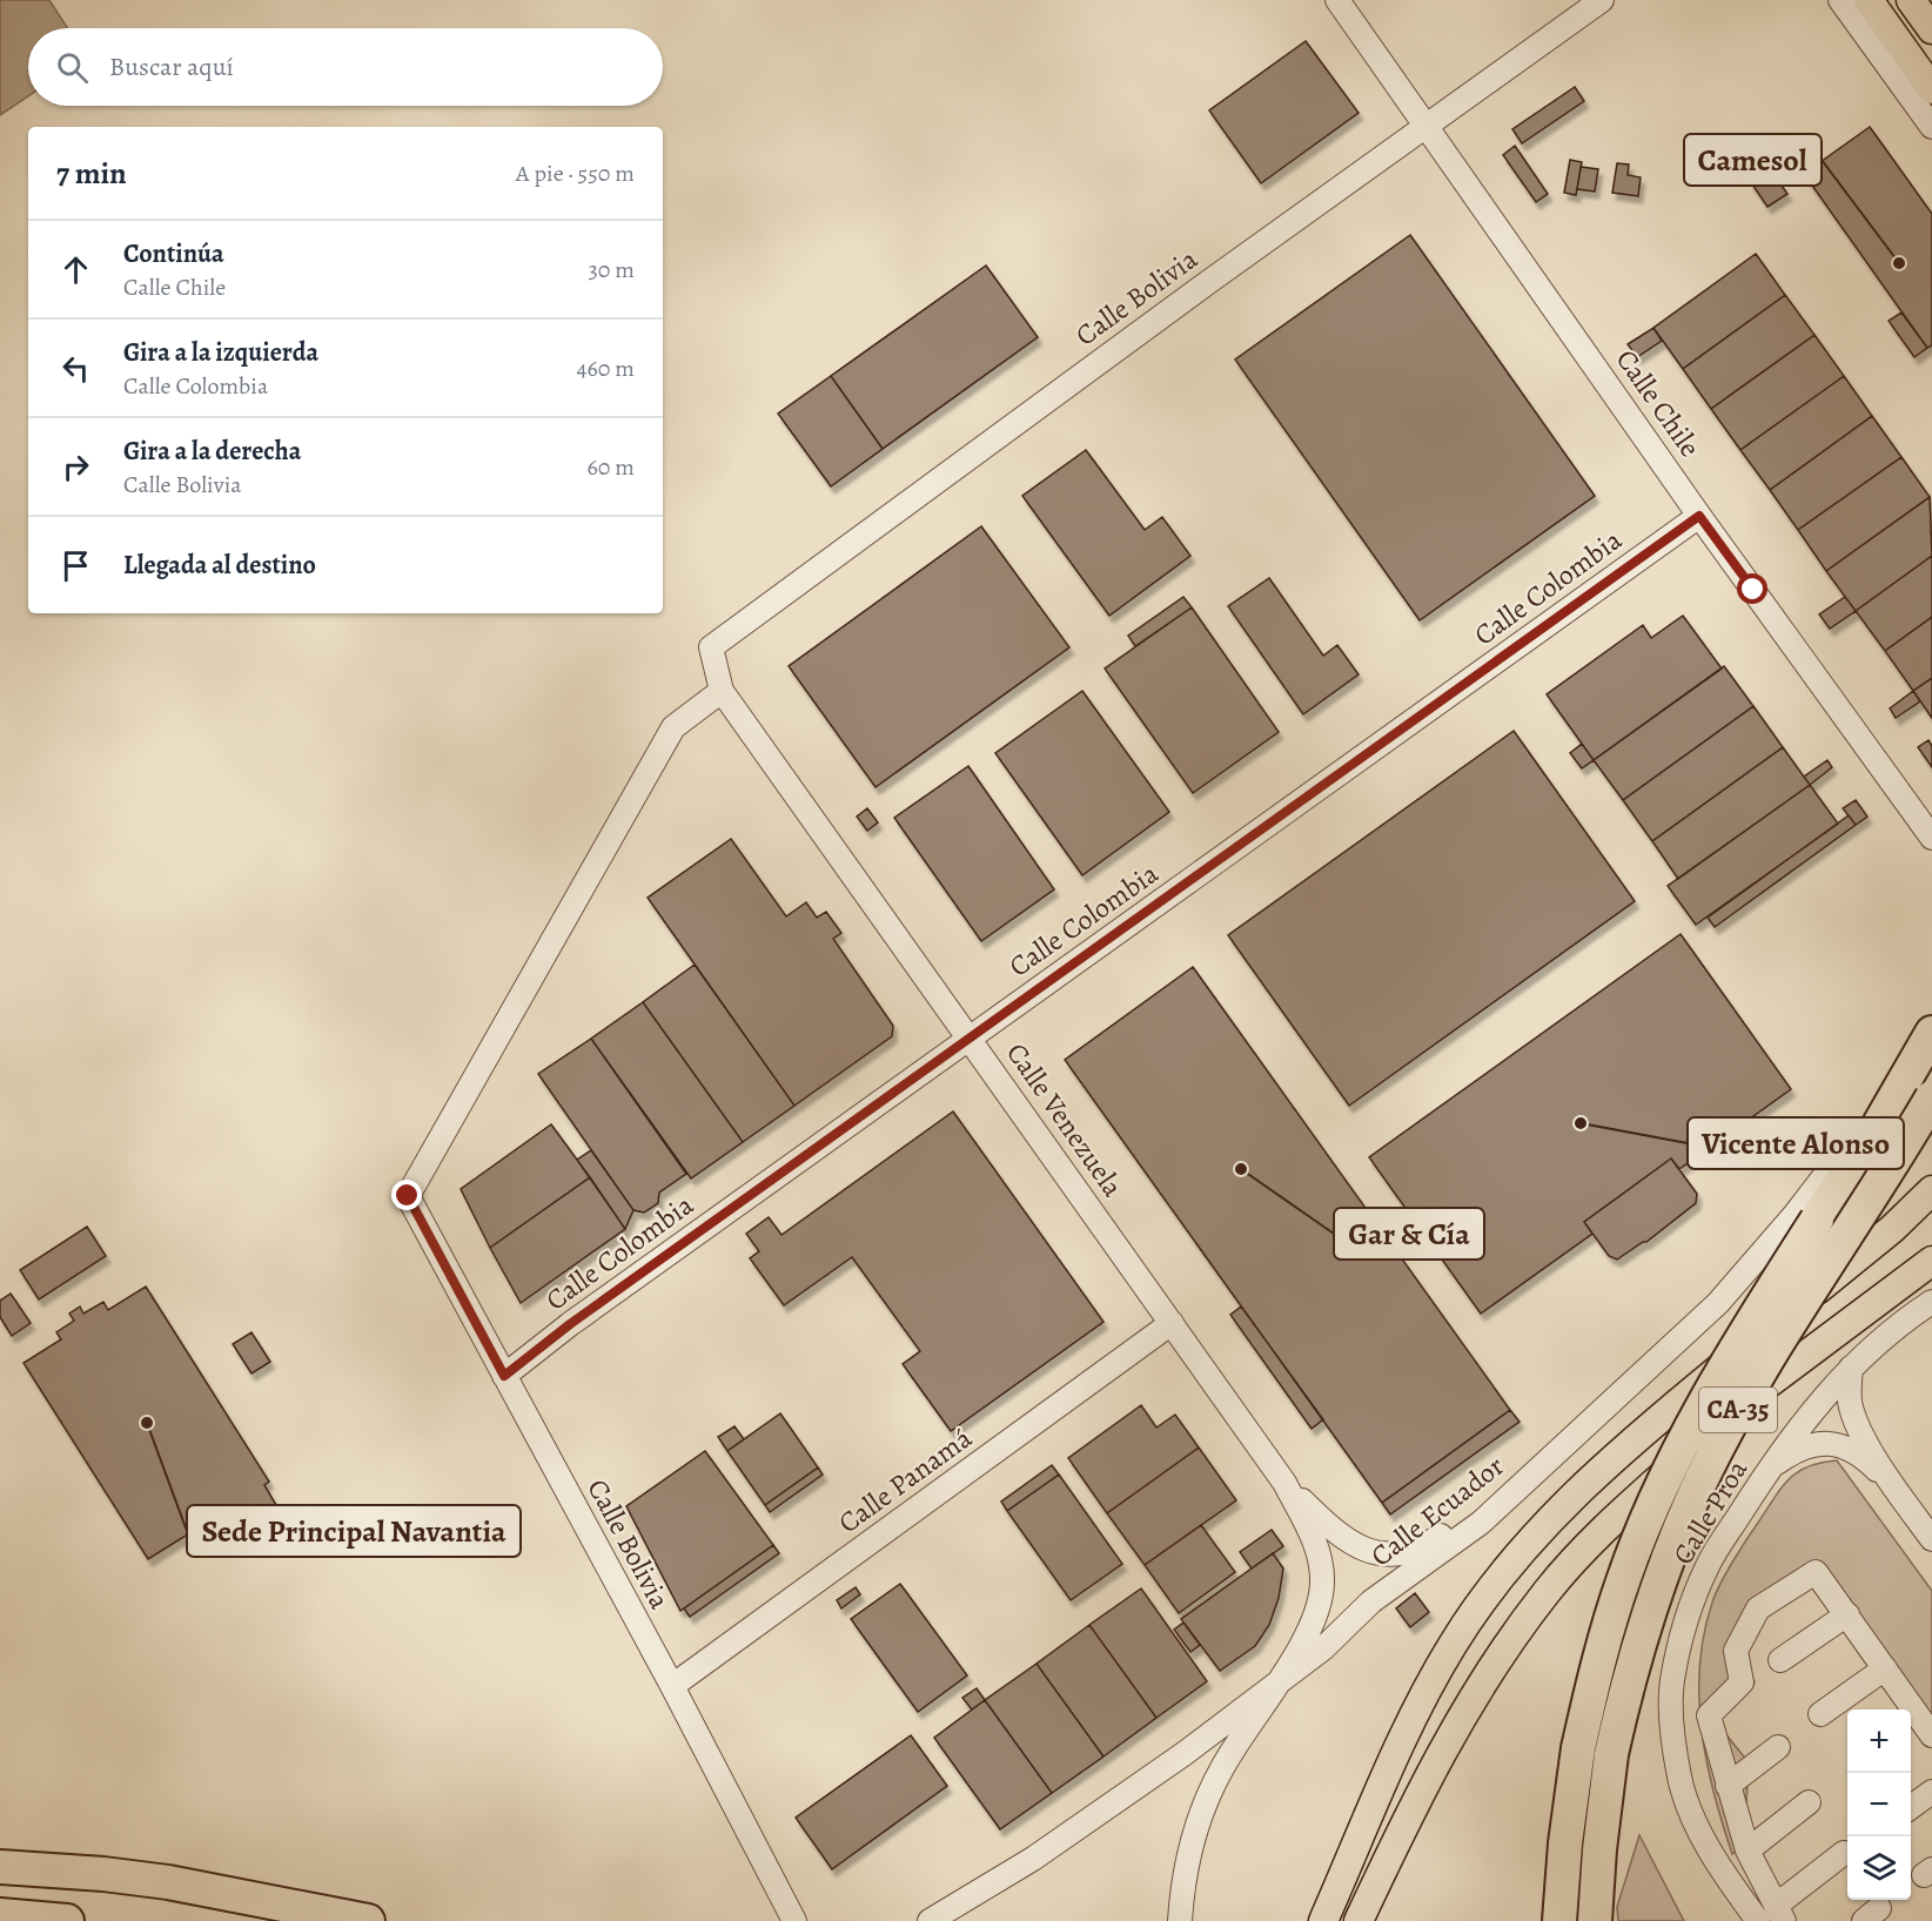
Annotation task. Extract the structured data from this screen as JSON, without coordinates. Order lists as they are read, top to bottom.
{
  "streets": {
    "highway": ["CA-35"],
    "street": [
      "Calle Bolivia",
      "Calle Chile",
      "Calle Colombia",
      "Calle Venezuela",
      "Calle Panamá",
      "Calle Ecuador",
      "Calle Proa"
    ]
  },
  "crossings": [
    ["Calle Bolivia", "Calle Chile"],
    ["Calle Bolivia", "Calle Colombia"],
    ["Calle Bolivia", "Calle Venezuela"],
    ["Calle Bolivia", "Calle Panamá"],
    ["Calle Chile", "Calle Colombia"],
    ["Calle Colombia", "Calle Venezuela"],
    ["Calle Venezuela", "Calle Panamá"],
    ["CA-35", "Calle Ecuador"]
  ],
  "places": [
    "Camesol",
    "Vicente Alonso",
    "Gar & Cía",
    "Sede Principal Navantia"
  ],
  "page": {
    "search": "Buscar aquí",
    "heading": ["7 min", "A pie · 550 m"],
    "list": [
      ["Continúa", "Calle Chile", "30 m"],
      ["Gira a la izquierda", "Calle Colombia", "460 m"],
      ["Gira a la derecha", "Calle Bolivia", "60 m"],
      "Llegada al destino"
    ],
    "map_buttons": ["+", "−"]
  }
}
